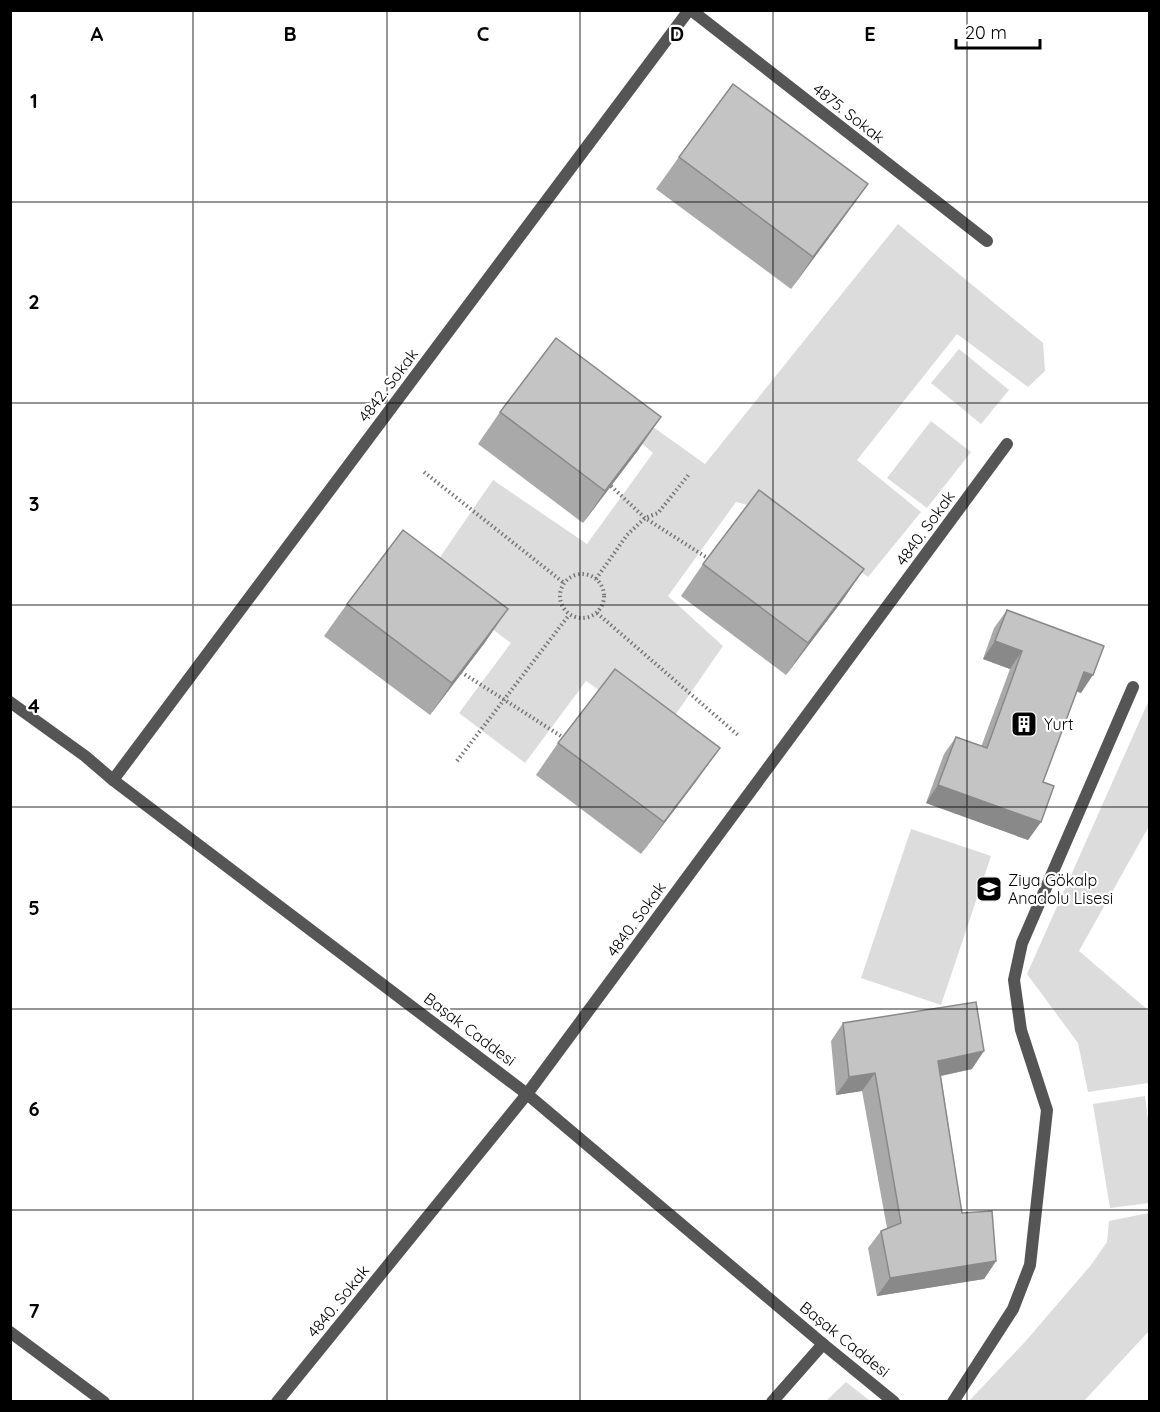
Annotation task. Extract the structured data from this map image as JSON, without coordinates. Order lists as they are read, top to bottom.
{
  "streets": {
    "street": [
      "4875. Sokak",
      "4842. Sokak",
      "4840. Sokak",
      "Başak Caddesi"
    ]
  },
  "crossings": [
    ["4875. Sokak", "4842. Sokak"],
    ["4842. Sokak", "Başak Caddesi"],
    ["4840. Sokak", "Başak Caddesi"]
  ],
  "places": {
    "building": ["Yurt"],
    "school or university": ["Ziya Gökalp Anadolu Lisesi"]
  },
  "scale_bar": "20 m",
  "grid": {
    "columns": [
      "A",
      "B",
      "C",
      "D",
      "E"
    ],
    "rows": [
      "1",
      "2",
      "3",
      "4",
      "5",
      "6",
      "7"
    ]
  }
}
